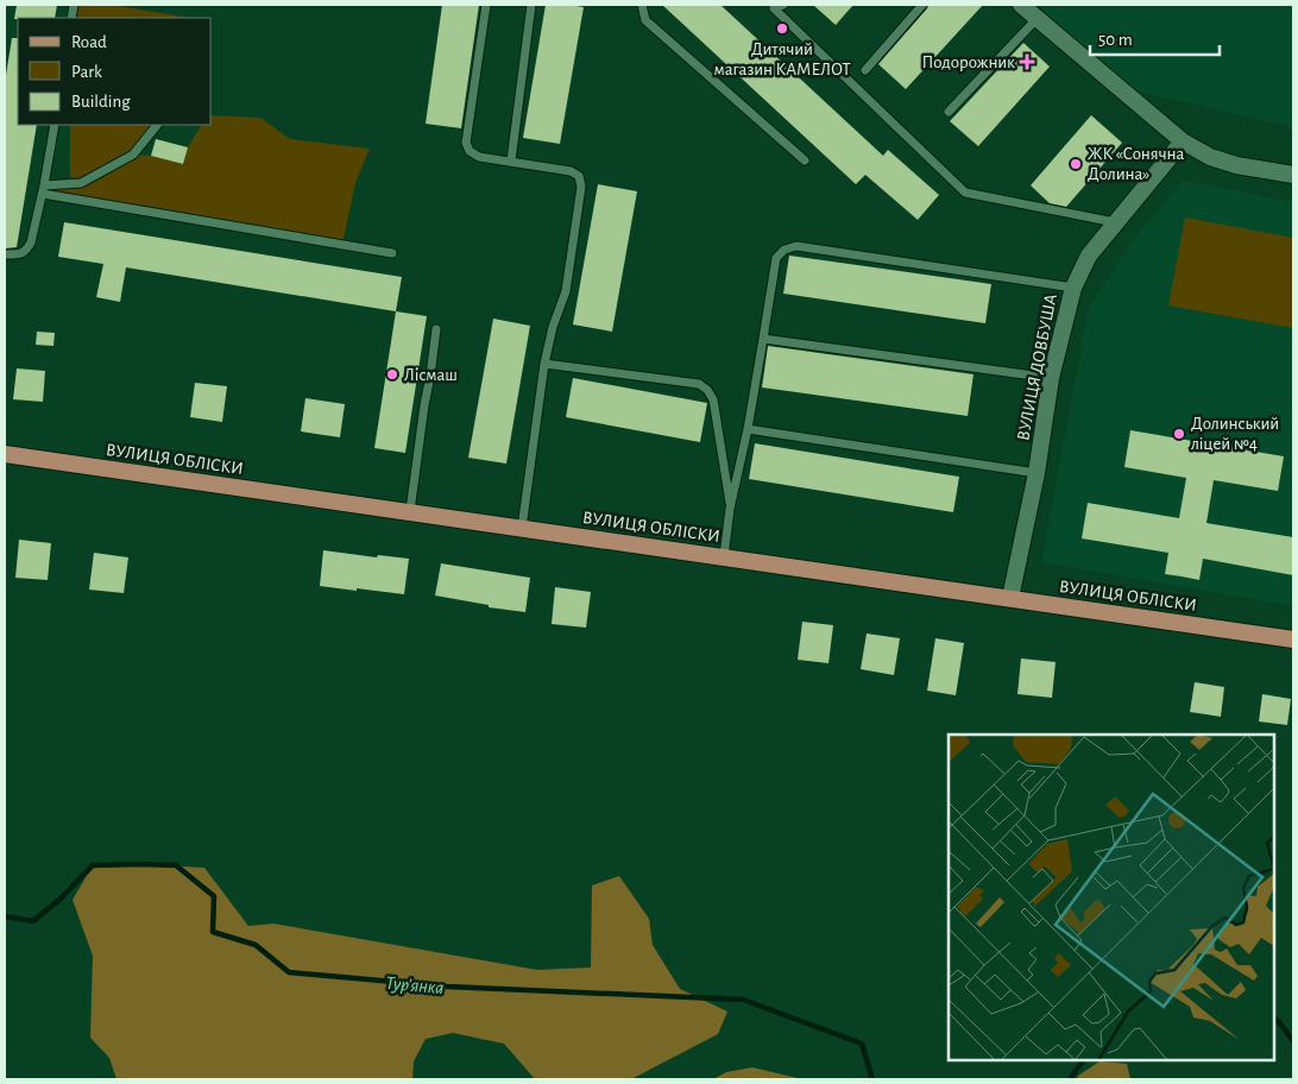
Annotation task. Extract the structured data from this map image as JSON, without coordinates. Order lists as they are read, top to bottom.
{
  "streets": {
    "main road": ["ВУЛИЦЯ ОБЛІСКИ"],
    "street": ["ВУЛИЦЯ ДОВБУША"]
  },
  "crossings": [
    ["ВУЛИЦЯ ДОВБУША", "ВУЛИЦЯ ОБЛІСКИ"]
  ],
  "water": ["Тур'янка"],
  "places": {
    "other": [
      "Дитячий магазин КАМЕЛОТ",
      "ЖК «Сонячна Долина»",
      "Лісмаш",
      "Долинський ліцей №4"
    ],
    "health": ["Подорожник"]
  },
  "legend": ["Road", "Park", "Building"],
  "scale_bar": "50 m"
}
